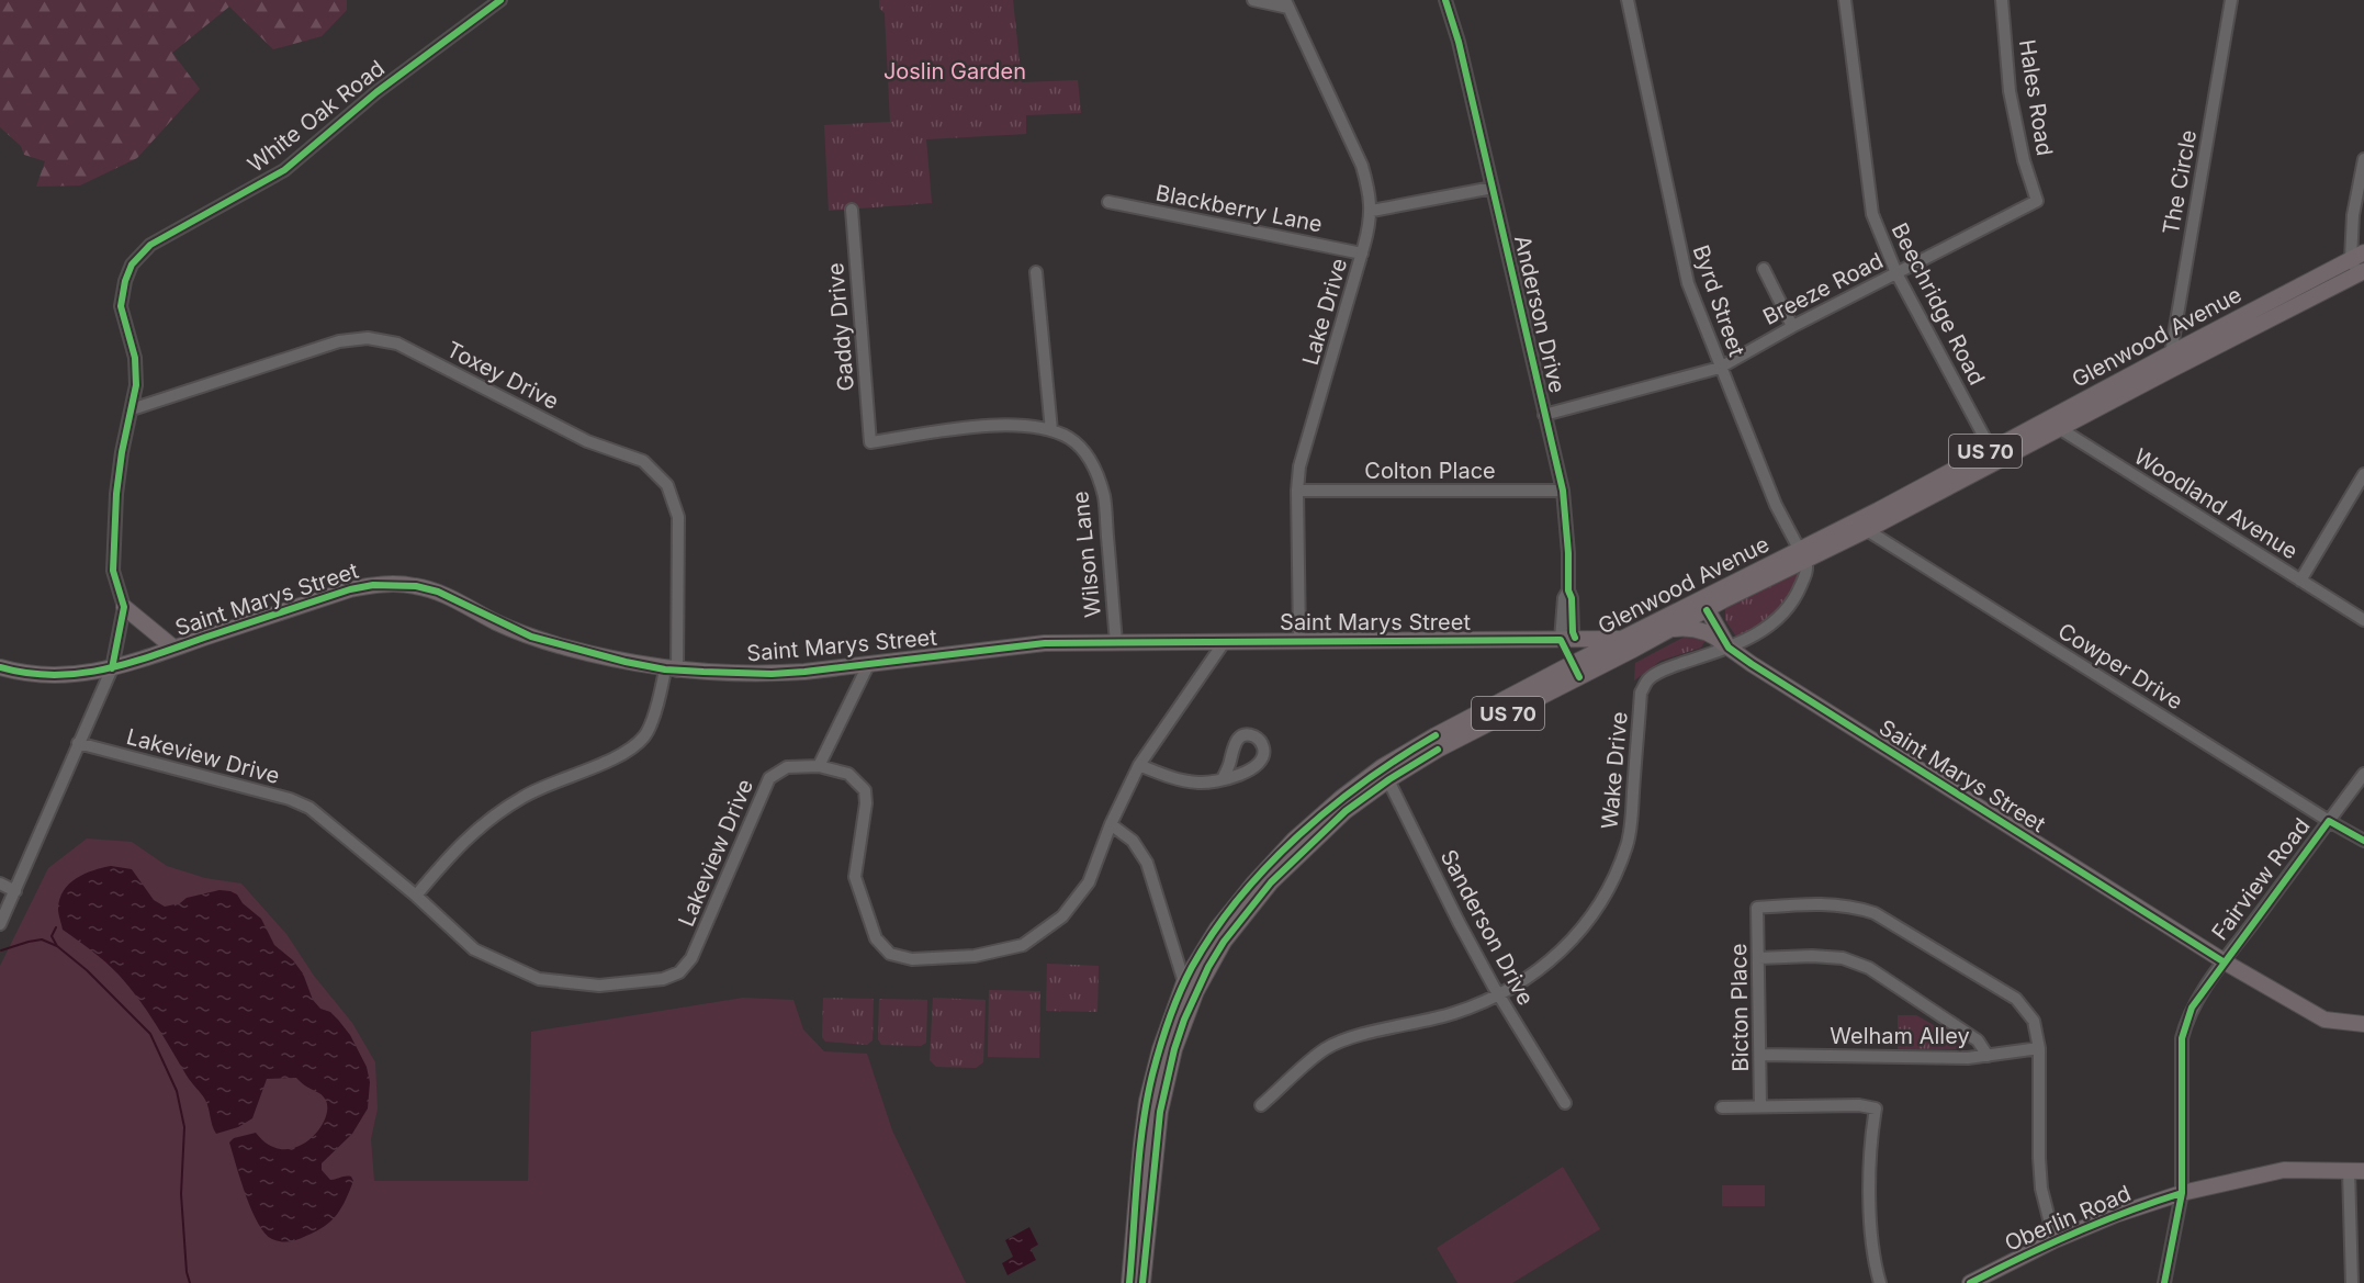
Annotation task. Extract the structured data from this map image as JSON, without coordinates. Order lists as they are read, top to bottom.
{
  "streets": {
    "main road": [
      "Glenwood Avenue",
      "US 70",
      "Saint Marys Street",
      "Oberlin Road"
    ],
    "street": [
      "Hales Road",
      "White Oak Road",
      "The Circle",
      "Blackberry Lane",
      "Breeze Road",
      "Byrd Street",
      "Beechridge Road",
      "Lake Drive",
      "Anderson Drive",
      "Gaddy Drive",
      "Toxey Drive",
      "Colton Place",
      "Woodland Avenue",
      "Wilson Lane",
      "Cowper Drive",
      "Lakeview Drive",
      "Wake Drive",
      "Fairview Road",
      "Sanderson Drive",
      "Bicton Place",
      "Welham Alley"
    ]
  },
  "crossings": [
    ["Hales Road", "Breeze Road"],
    ["White Oak Road", "Toxey Drive"],
    ["White Oak Road", "Saint Marys Street"],
    ["White Oak Road", "Lakeview Drive"],
    ["The Circle", "Glenwood Avenue"],
    ["Blackberry Lane", "Lake Drive"],
    ["Breeze Road", "Byrd Street"],
    ["Breeze Road", "Beechridge Road"],
    ["Breeze Road", "Anderson Drive"],
    ["Byrd Street", "Glenwood Avenue"],
    ["Byrd Street", "Wake Drive"],
    ["Beechridge Road", "Glenwood Avenue"],
    ["Lake Drive", "Colton Place"],
    ["Lake Drive", "Saint Marys Street"],
    ["Anderson Drive", "Colton Place"],
    ["Anderson Drive", "Saint Marys Street"],
    ["Gaddy Drive", "Wilson Lane"],
    ["Glenwood Avenue", "Woodland Avenue"],
    ["Glenwood Avenue", "Saint Marys Street"],
    ["Glenwood Avenue", "Cowper Drive"],
    ["Glenwood Avenue", "Wake Drive"],
    ["Glenwood Avenue", "Sanderson Drive"],
    ["Toxey Drive", "Saint Marys Street"],
    ["Toxey Drive", "Lakeview Drive"],
    ["Wilson Lane", "Saint Marys Street"],
    ["Saint Marys Street", "Lakeview Drive"],
    ["Saint Marys Street", "Wake Drive"],
    ["Saint Marys Street", "Fairview Road"],
    ["Cowper Drive", "Fairview Road"],
    ["Wake Drive", "Sanderson Drive"],
    ["Fairview Road", "Oberlin Road"],
    ["Bicton Place", "Welham Alley"]
  ],
  "parks": ["Joslin Garden"]
}
